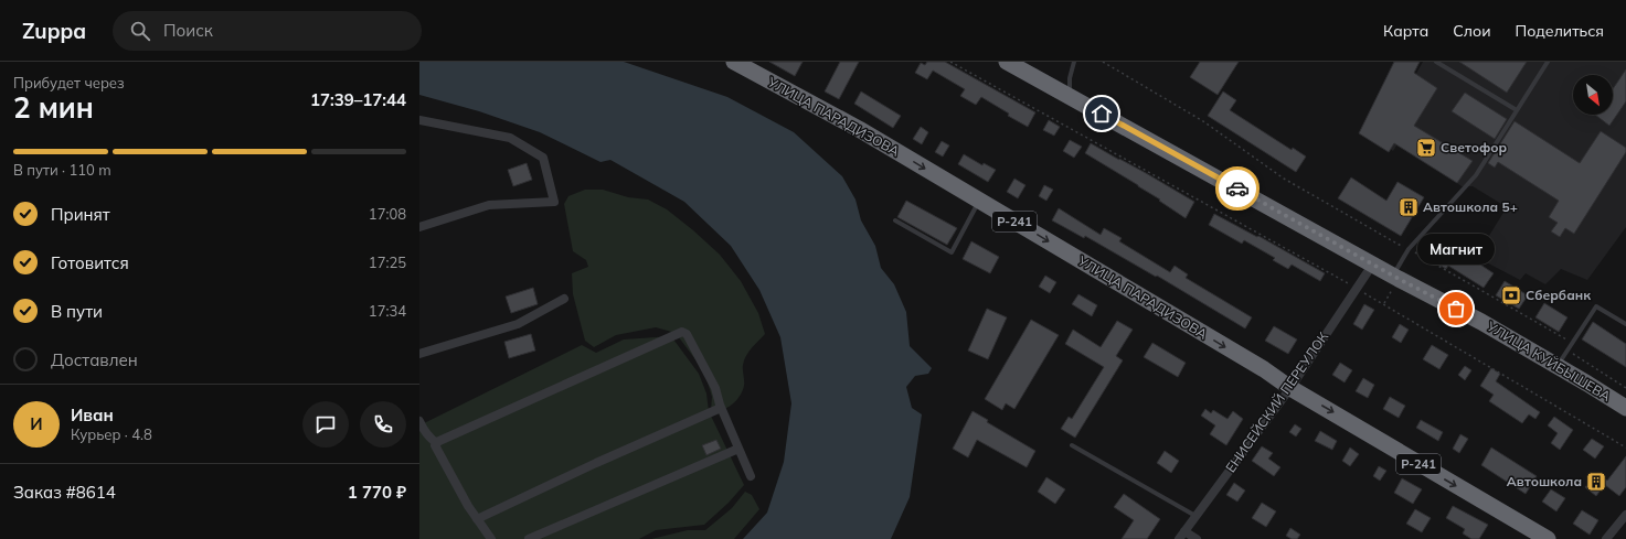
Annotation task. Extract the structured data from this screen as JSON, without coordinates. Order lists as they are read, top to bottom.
{
  "streets": {
    "highway": ["УЛИЦА ПАРАДИЗОВА", "Р-241", "УЛИЦА КУЙБЫШЕВА"],
    "street": ["ЕНИСЕЙСКИЙ ПЕРЕУЛОК"]
  },
  "crossings": [
    ["УЛИЦА ПАРАДИЗОВА", "ЕНИСЕЙСКИЙ ПЕРЕУЛОК"],
    ["УЛИЦА КУЙБЫШЕВА", "ЕНИСЕЙСКИЙ ПЕРЕУЛОК"]
  ],
  "one_way": ["УЛИЦА ПАРАДИЗОВА"],
  "places": {
    "supermarket": ["Светофор"],
    "building": ["Автошкола 5+", "Автошкола"],
    "bank": ["Сбербанк"],
    "other": ["Магнит"]
  },
  "north": "bottom right",
  "page": {
    "header": "Zuppa",
    "search": "Поиск",
    "nav": ["Карта", "Слои", "Поделиться"],
    "heading": ["2 мин", "Прибудет через", "17:39–17:44"],
    "panel": [
      "Иван",
      "Курьер · 4.8",
      "Заказ #8614",
      "1 770 ₽"
    ],
    "bar": "В пути · 110 m",
    "list": [
      ["Принят", "17:08"],
      ["Готовится", "17:25"],
      ["В пути", "17:34"],
      "Доставлен"
    ],
    "bubble": "Магнит",
    "round": "И"
  }
}
